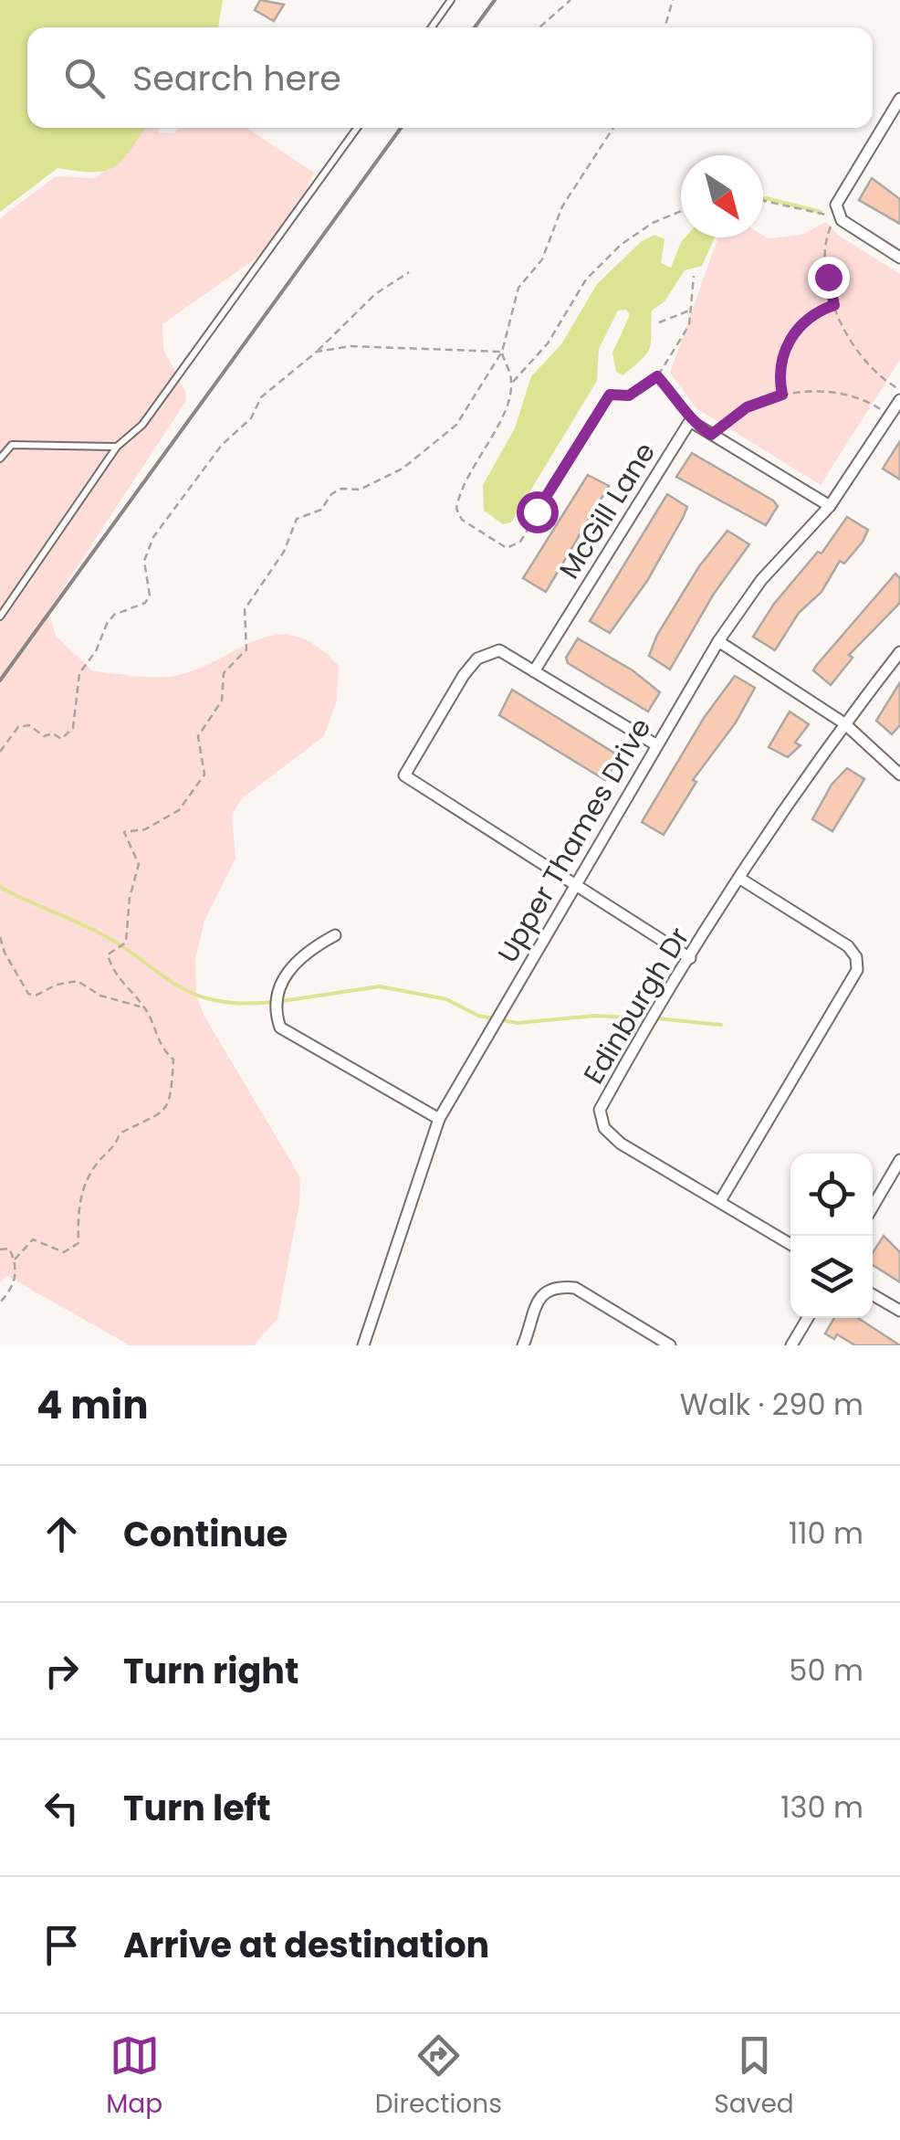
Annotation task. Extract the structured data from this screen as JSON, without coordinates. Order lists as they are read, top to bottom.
{
  "streets": {
    "street": ["McGill Lane", "Upper Thames Drive", "Edinburgh Dr"]
  },
  "north": "bottom right",
  "page": {
    "search": "Search here",
    "heading": ["4 min", "Walk · 290 m"],
    "list": [
      ["Continue", "110 m"],
      ["Turn right", "50 m"],
      ["Turn left", "130 m"],
      "Arrive at destination"
    ],
    "nav": ["Map", "Directions", "Saved"]
  }
}
